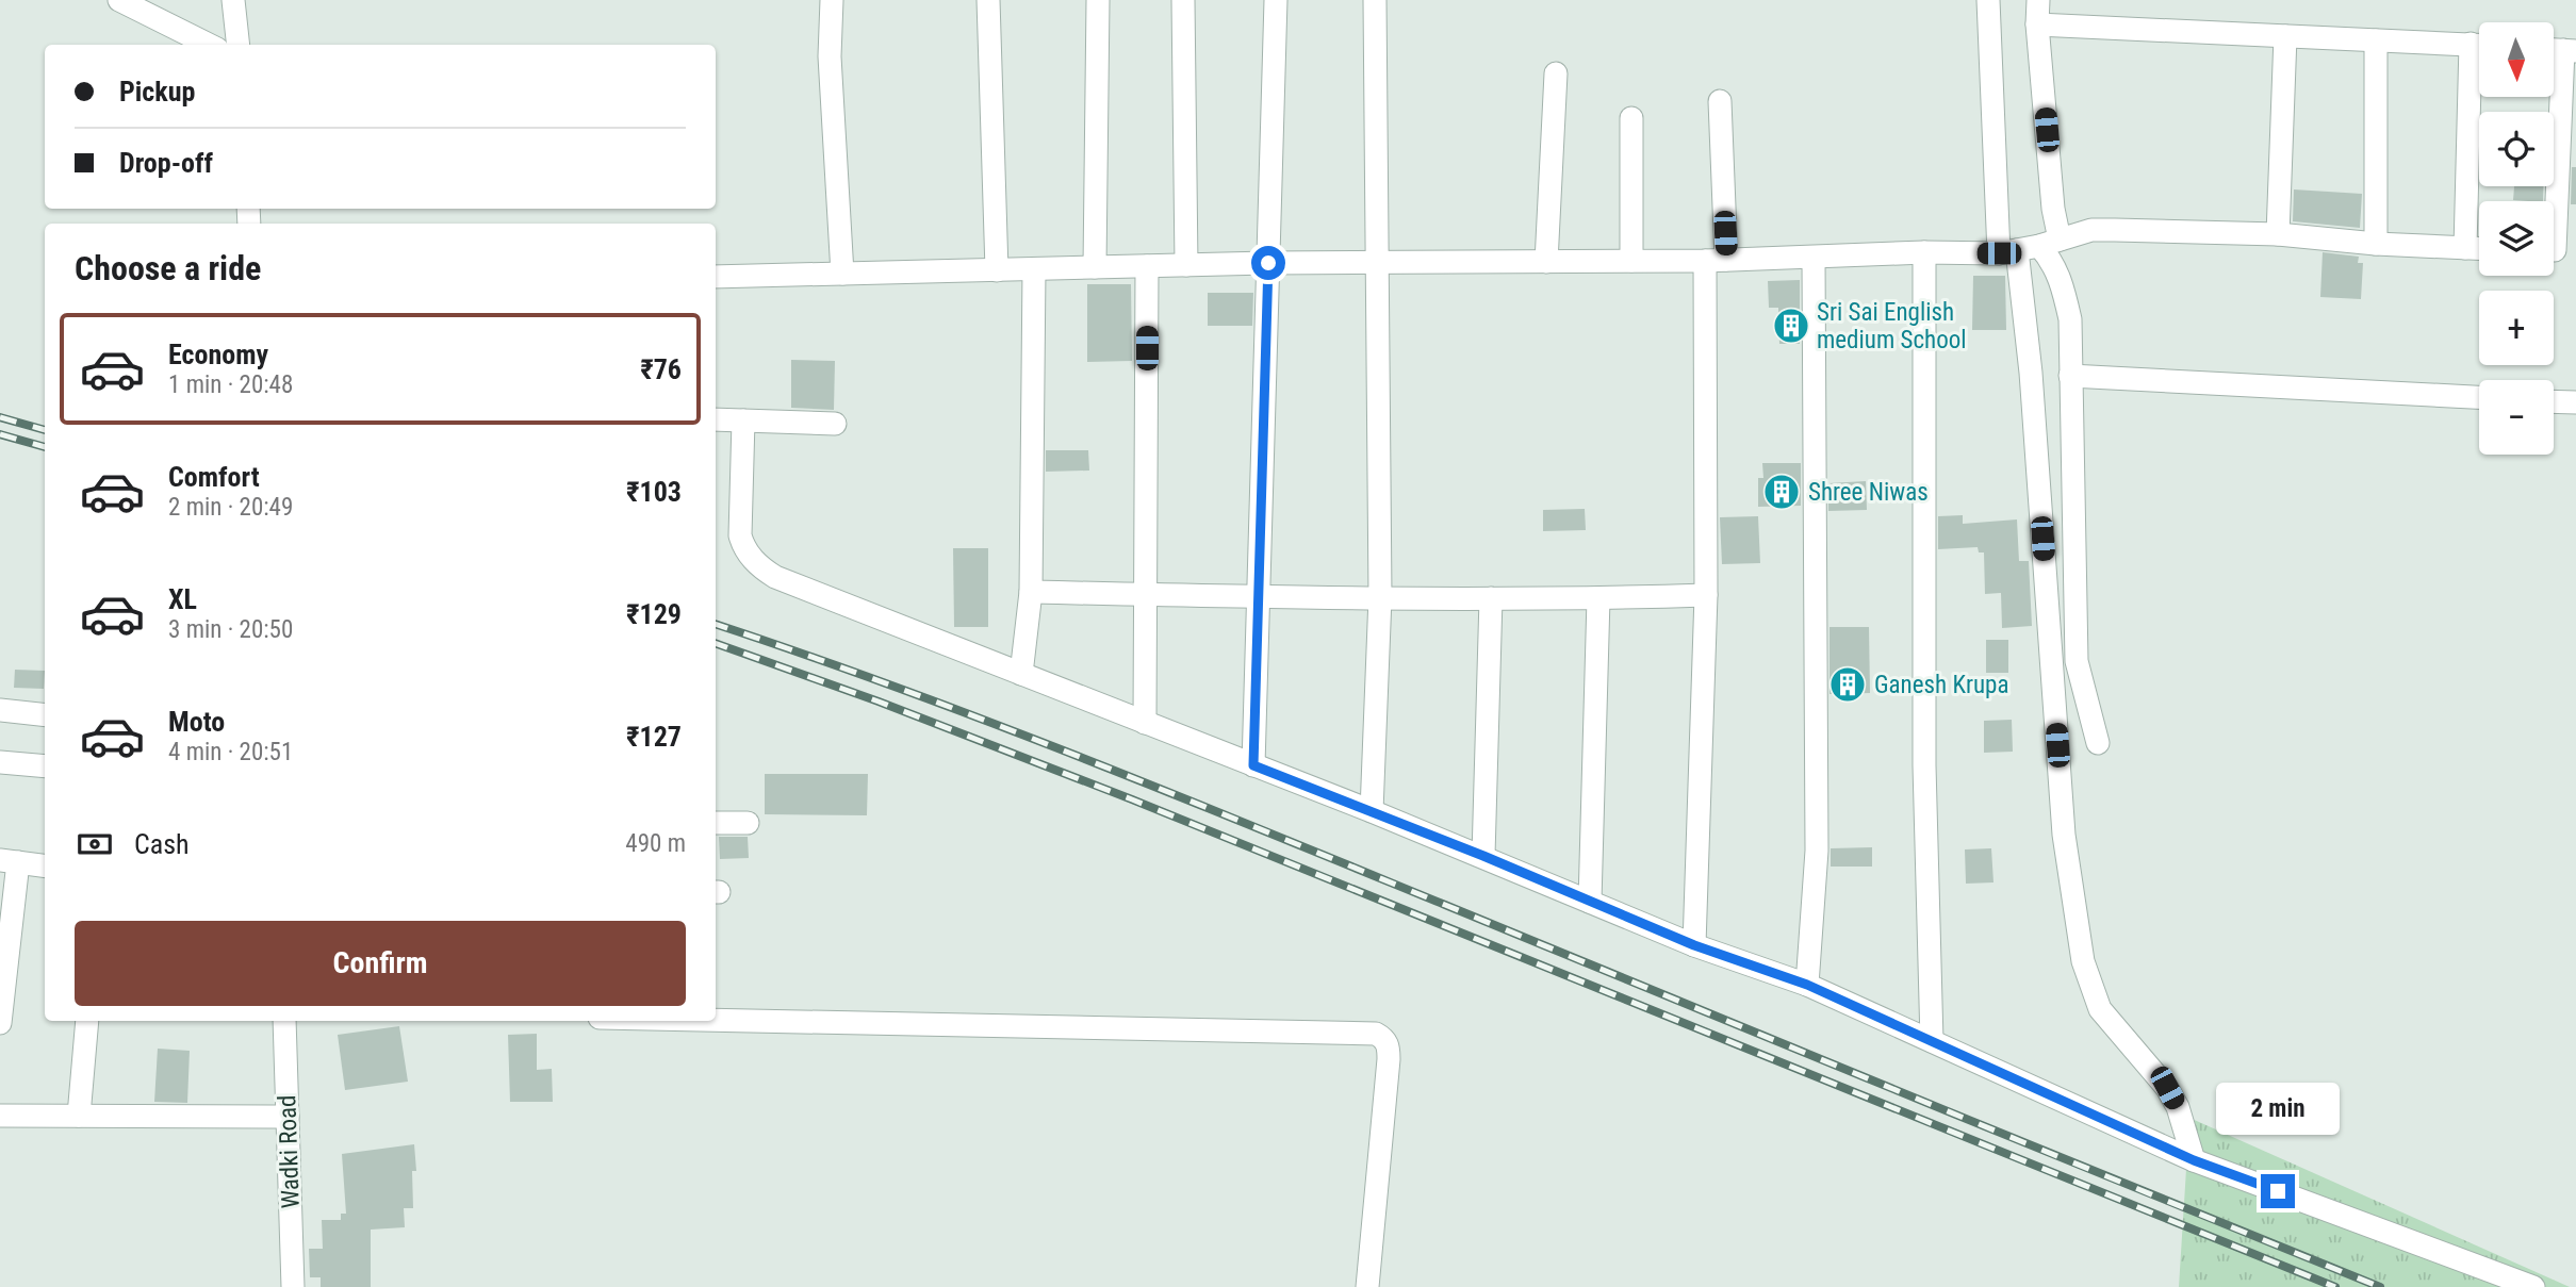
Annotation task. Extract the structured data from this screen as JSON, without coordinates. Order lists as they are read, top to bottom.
{
  "streets": {
    "street": ["Wadki Road"]
  },
  "places": {
    "building": ["Sri Sai English medium School", "Shree Niwas", "Ganesh Krupa"]
  },
  "north": "bottom",
  "page": {
    "map_buttons": ["+", "−"],
    "banner": ["Pickup", "Drop-off"],
    "heading": "Choose a ride",
    "list": [
      {
        "name": "Economy",
        "note": "1 min · 20:48",
        "value": "₹76"
      },
      {
        "name": "Comfort",
        "note": "2 min · 20:49",
        "value": "₹103"
      },
      {
        "name": "XL",
        "note": "3 min · 20:50",
        "value": "₹129"
      },
      {
        "name": "Moto",
        "note": "4 min · 20:51",
        "value": "₹127"
      }
    ],
    "pay": ["Cash", "490 m"],
    "buttons": "Confirm",
    "bubble": "2 min"
  }
}
